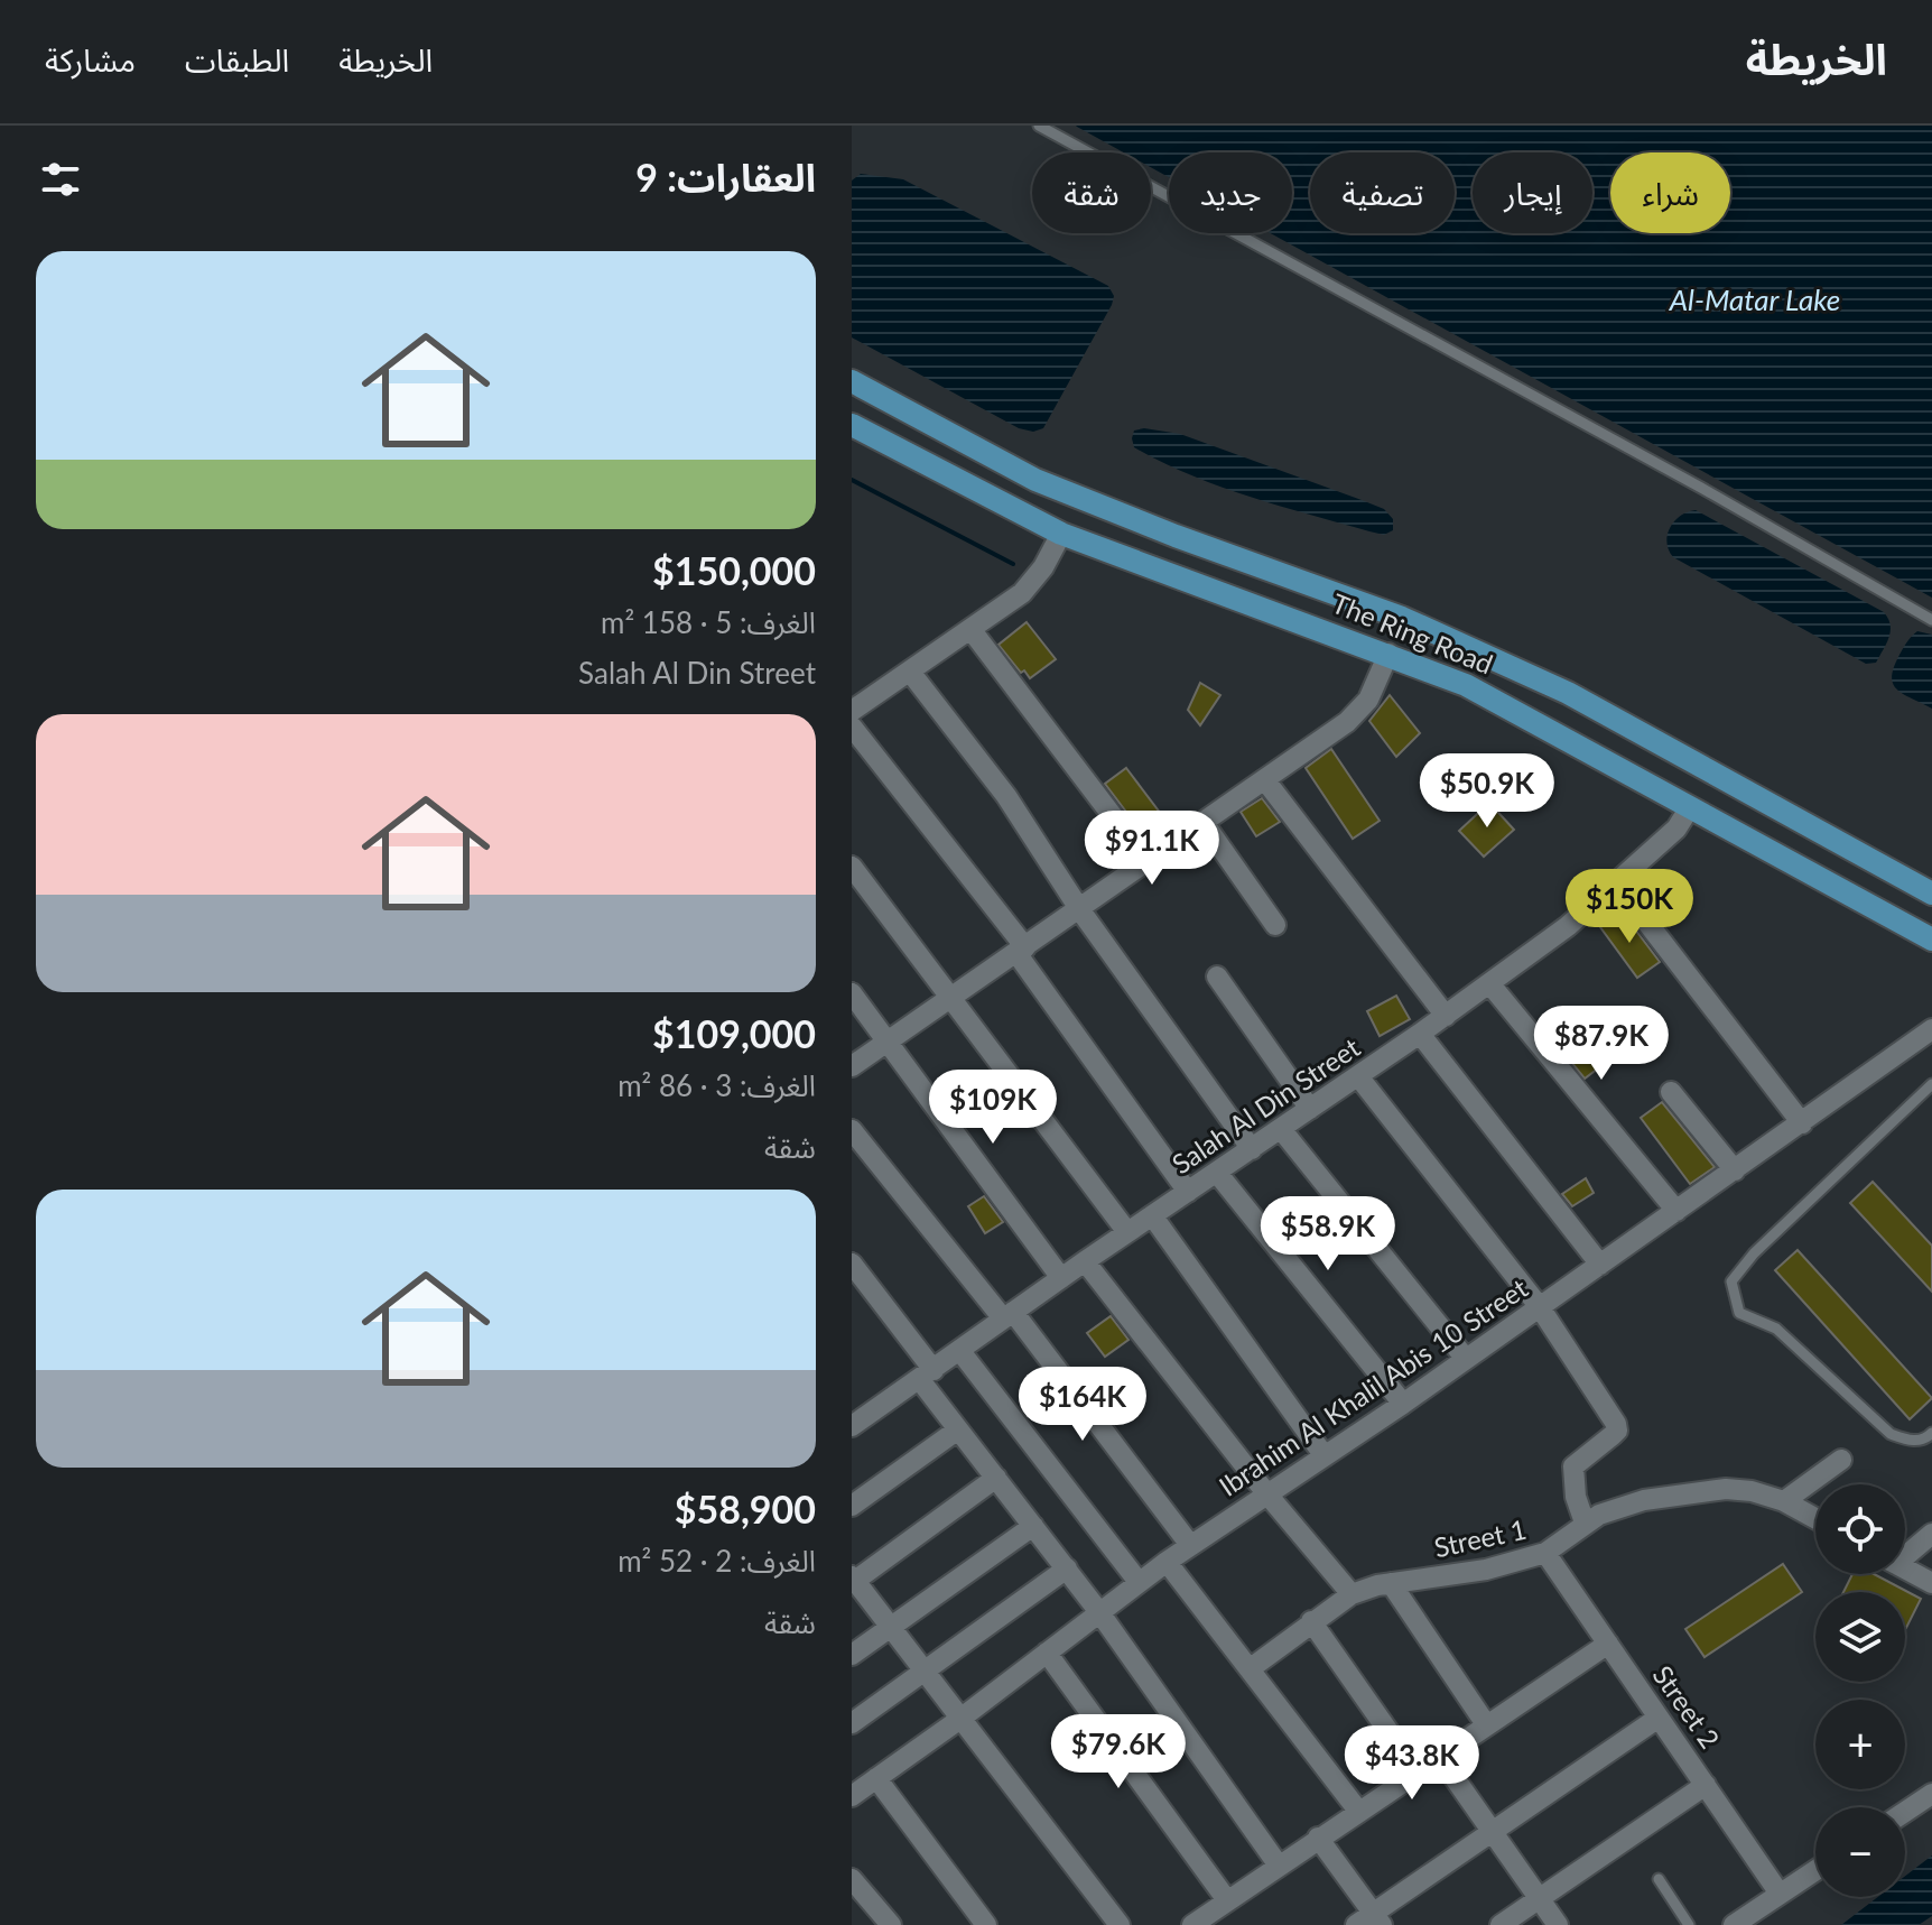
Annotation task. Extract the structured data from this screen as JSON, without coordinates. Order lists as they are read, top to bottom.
{
  "streets": {
    "main road": ["The Ring Road"],
    "street": [
      "Salah Al Din Street",
      "Ibrahim Al Khalil Abis 10 Street",
      "Street 1",
      "Street 2"
    ]
  },
  "crossings": [
    ["The Ring Road", "Salah Al Din Street"],
    ["Street 1", "Street 2"]
  ],
  "water": ["Al-Matar Lake"],
  "page": {
    "header": "الخريطة",
    "nav": ["الخريطة", "الطبقات", "مشاركة"],
    "heading": "العقارات: 9",
    "chip": [
      "شراء",
      "إيجار",
      "تصفية",
      "جديد",
      "شقة"
    ],
    "list": [
      {
        "name": "$150,000",
        "note": "الغرف: 5 · 158 m² · Salah Al Din Street"
      },
      {
        "name": "$109,000",
        "note": "الغرف: 3 · 86 m² · شقة"
      },
      {
        "name": "$58,900",
        "note": "الغرف: 2 · 52 m² · شقة"
      }
    ],
    "price": [
      "$50.9K",
      "$91.1K",
      "$150K",
      "$87.9K",
      "$109K",
      "$58.9K",
      "$164K",
      "$79.6K",
      "$43.8K"
    ],
    "map_buttons": ["+", "−"]
  }
}
